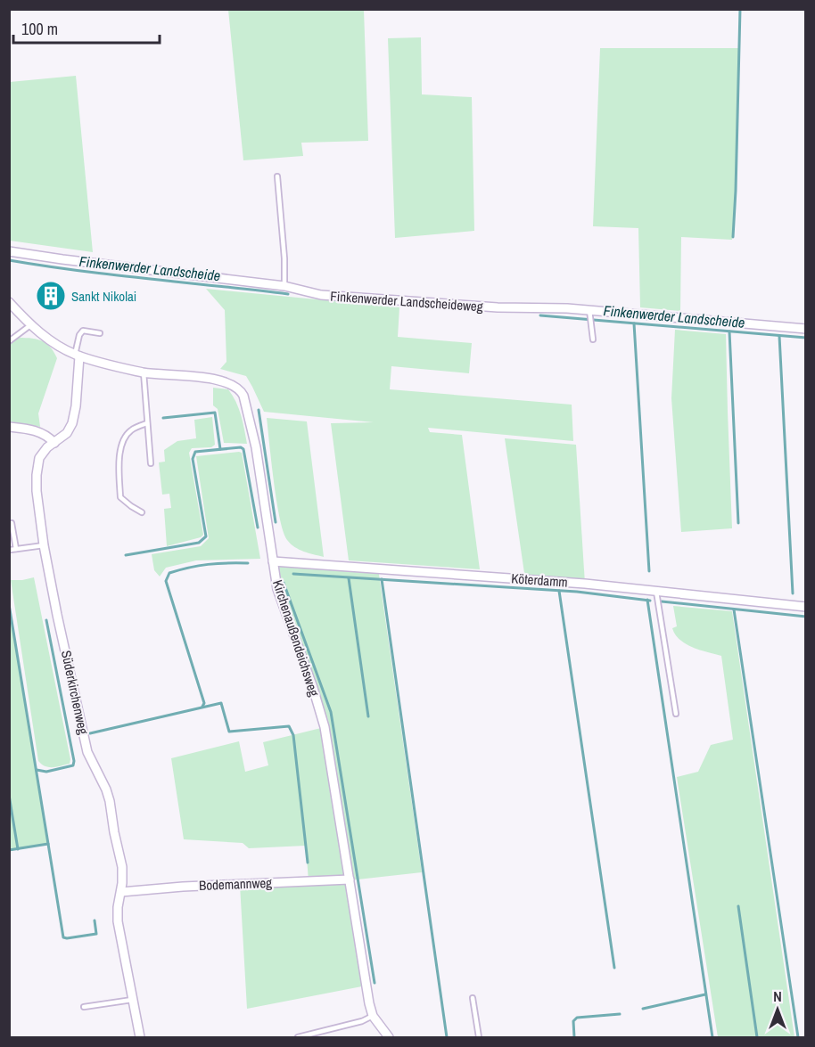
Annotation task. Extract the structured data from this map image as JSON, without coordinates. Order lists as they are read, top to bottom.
{
  "streets": {
    "street": [
      "Finkenwerder Landscheideweg",
      "Köterdamm",
      "Kirchenaußendeichsweg",
      "Süderkirchenweg",
      "Bodemannweg"
    ]
  },
  "crossings": [
    ["Köterdamm", "Kirchenaußendeichsweg"],
    ["Kirchenaußendeichsweg", "Süderkirchenweg"],
    ["Kirchenaußendeichsweg", "Bodemannweg"],
    ["Süderkirchenweg", "Bodemannweg"]
  ],
  "water": ["Finkenwerder Landscheide"],
  "places": {
    "building": ["Sankt Nikolai"]
  },
  "scale_bar": "100 m",
  "north": "top"
}
